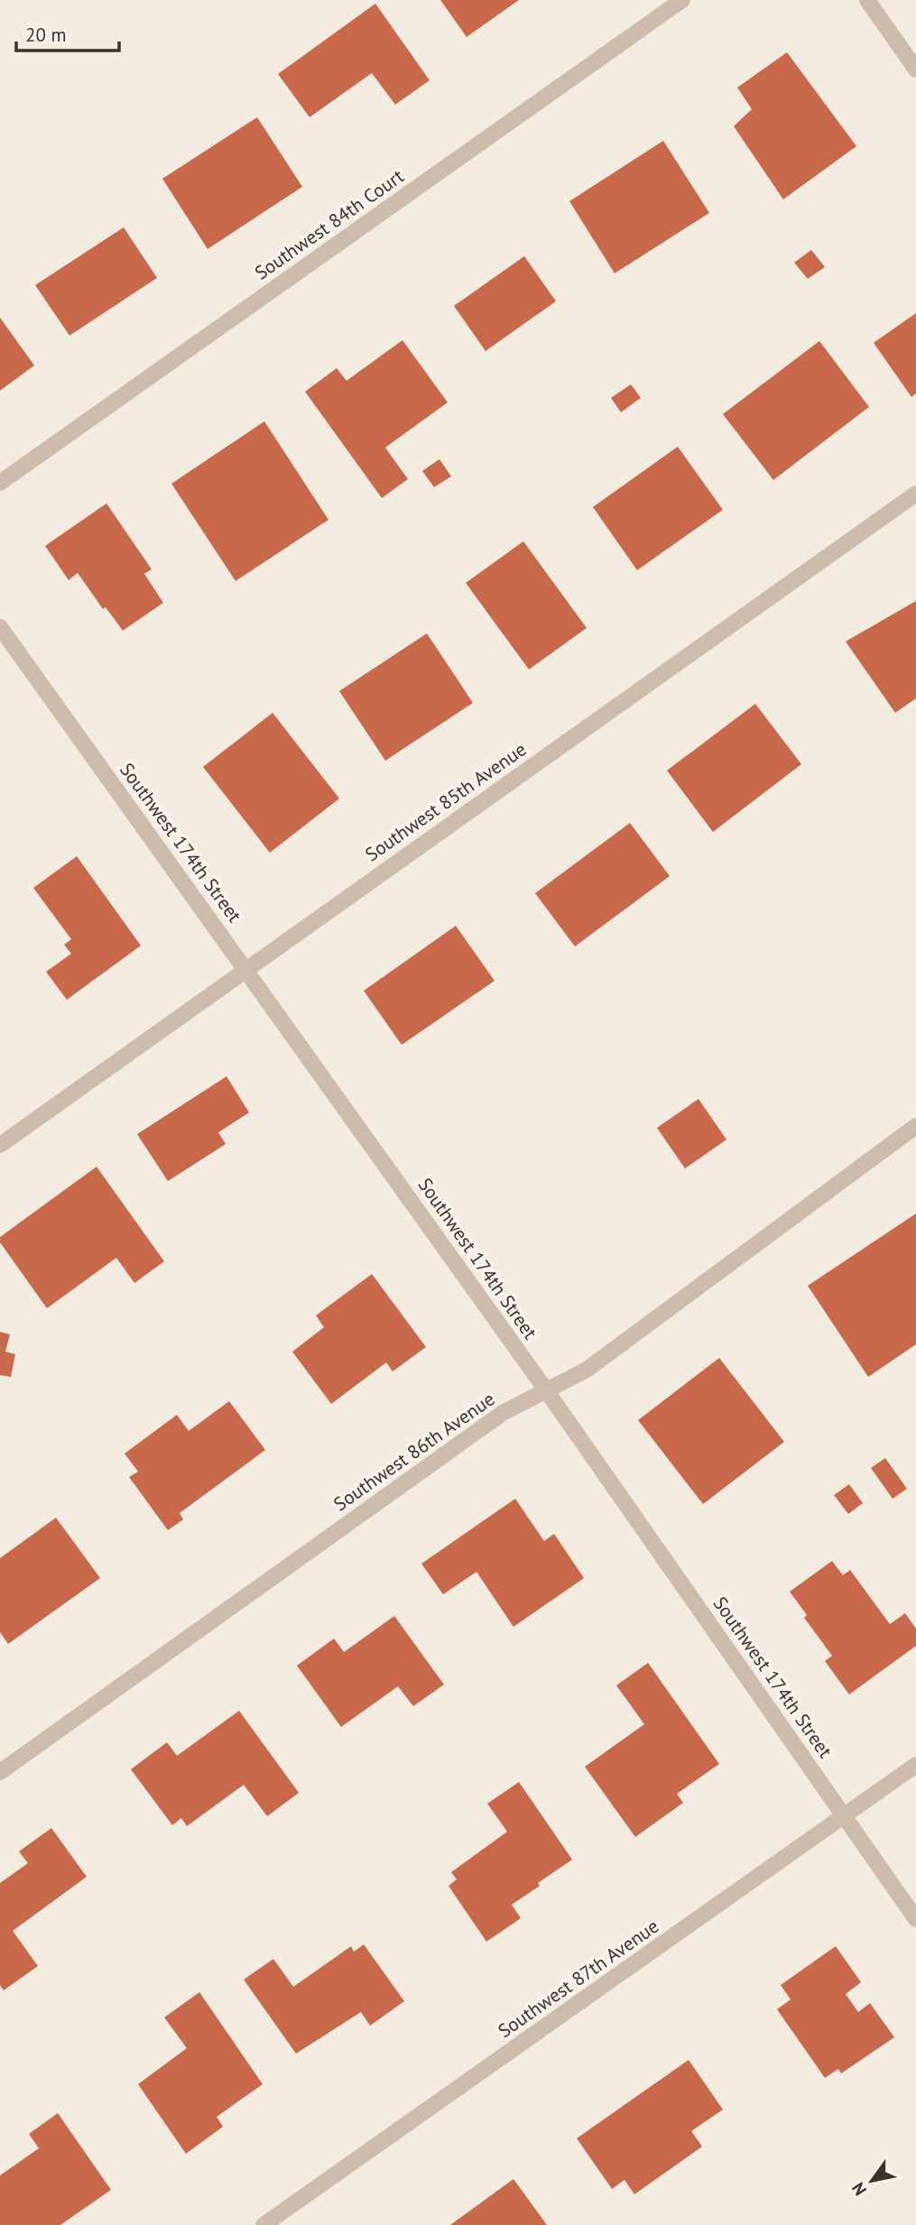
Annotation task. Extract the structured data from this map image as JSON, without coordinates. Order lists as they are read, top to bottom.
{
  "streets": {
    "street": [
      "Southwest 84th Court",
      "Southwest 85th Avenue",
      "Southwest 174th Street",
      "Southwest 86th Avenue",
      "Southwest 87th Avenue"
    ]
  },
  "crossings": [
    ["Southwest 85th Avenue", "Southwest 174th Street"],
    ["Southwest 174th Street", "Southwest 86th Avenue"],
    ["Southwest 174th Street", "Southwest 87th Avenue"]
  ],
  "scale_bar": "20 m",
  "north": "bottom left"
}
